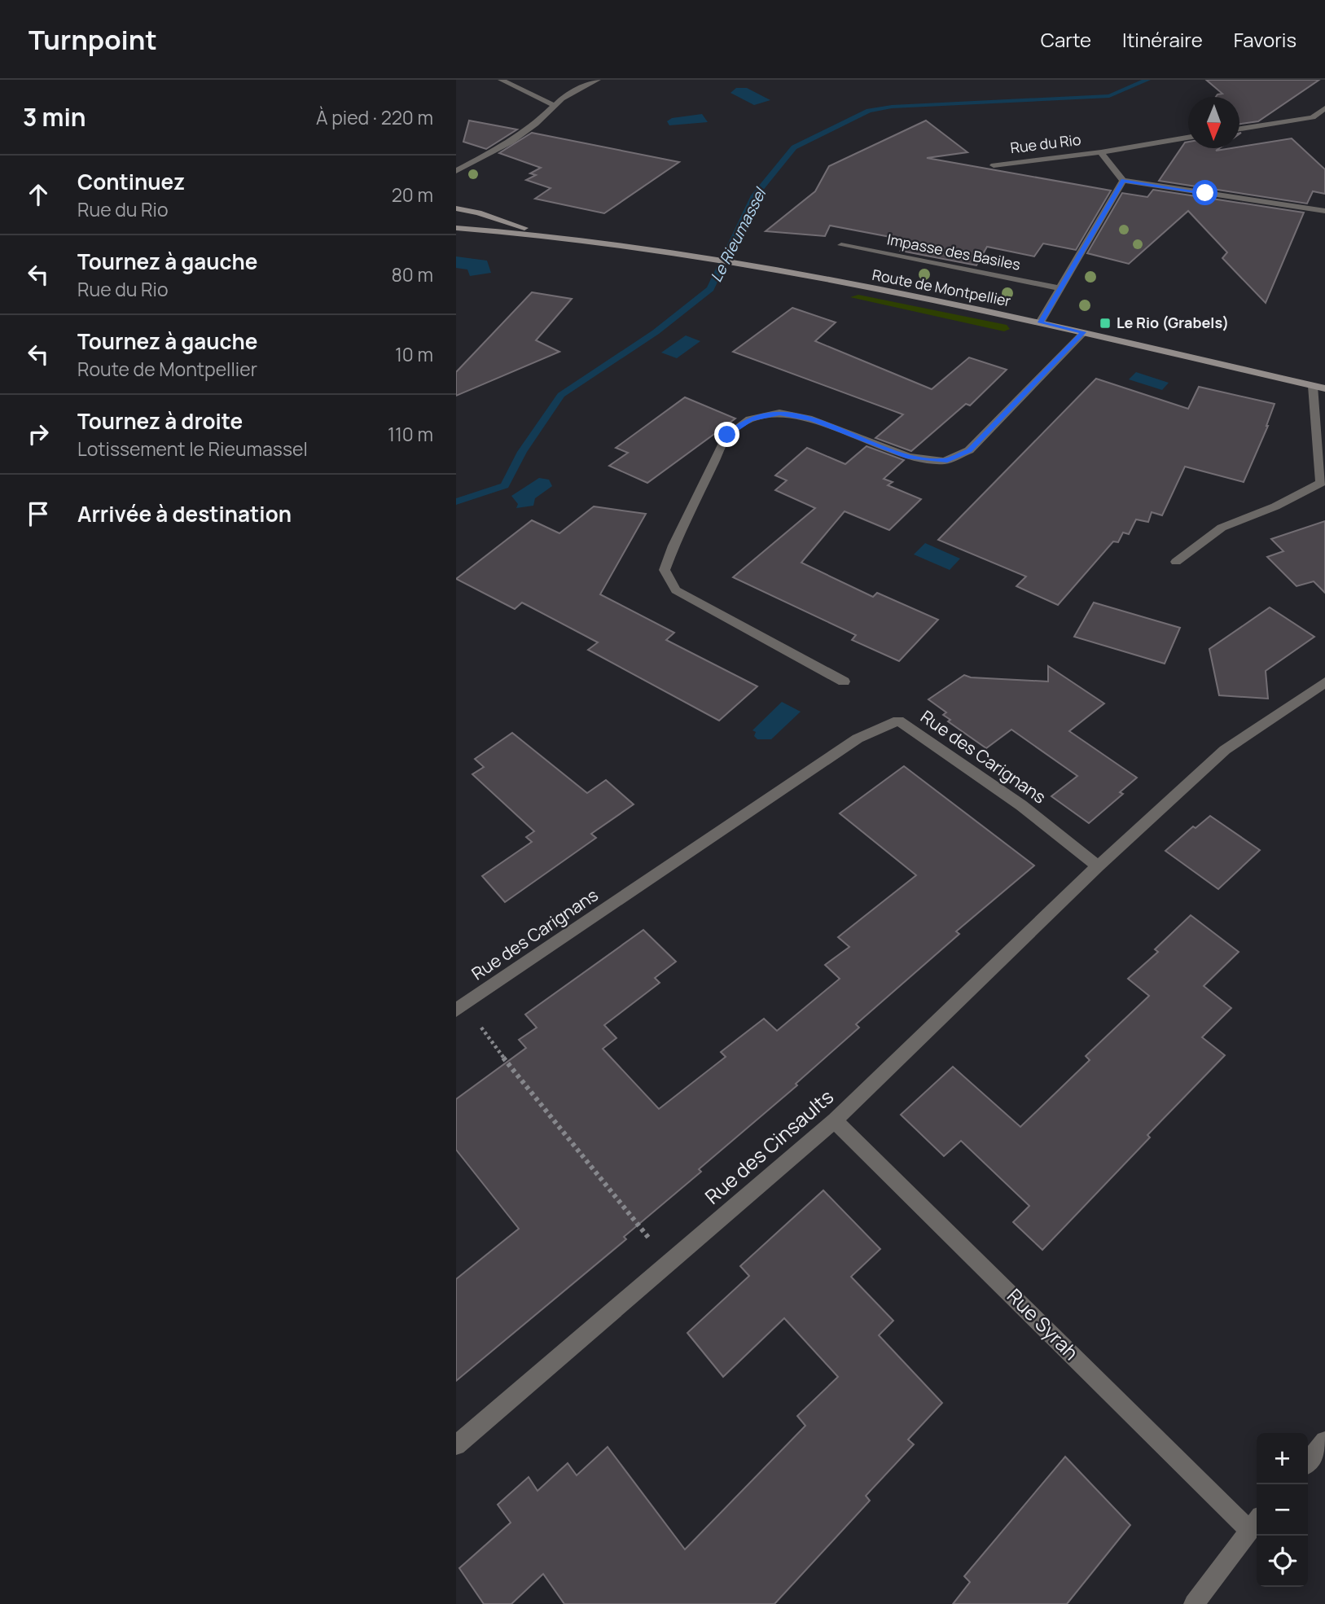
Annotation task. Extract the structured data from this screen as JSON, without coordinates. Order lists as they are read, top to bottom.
{
  "streets": {
    "street": [
      "Rue du Rio",
      "Impasse des Basiles",
      "Route de Montpellier",
      "Rue des Carignans",
      "Rue des Cinsaults",
      "Rue Syrah"
    ]
  },
  "crossings": [
    ["Rue des Carignans", "Rue des Cinsaults"],
    ["Rue des Cinsaults", "Rue Syrah"]
  ],
  "water": ["Le Rieumassel"],
  "places": {
    "transit": ["Le Rio (Grabels)"]
  },
  "north": "bottom",
  "page": {
    "header": "Turnpoint",
    "nav": ["Carte", "Itinéraire", "Favoris"],
    "heading": ["3 min", "À pied · 220 m"],
    "list": [
      ["Continuez", "Rue du Rio", "20 m"],
      ["Tournez à gauche", "Rue du Rio", "80 m"],
      ["Tournez à gauche", "Route de Montpellier", "10 m"],
      ["Tournez à droite", "Lotissement le Rieumassel", "110 m"],
      "Arrivée à destination"
    ],
    "map_buttons": ["+", "−"]
  }
}
